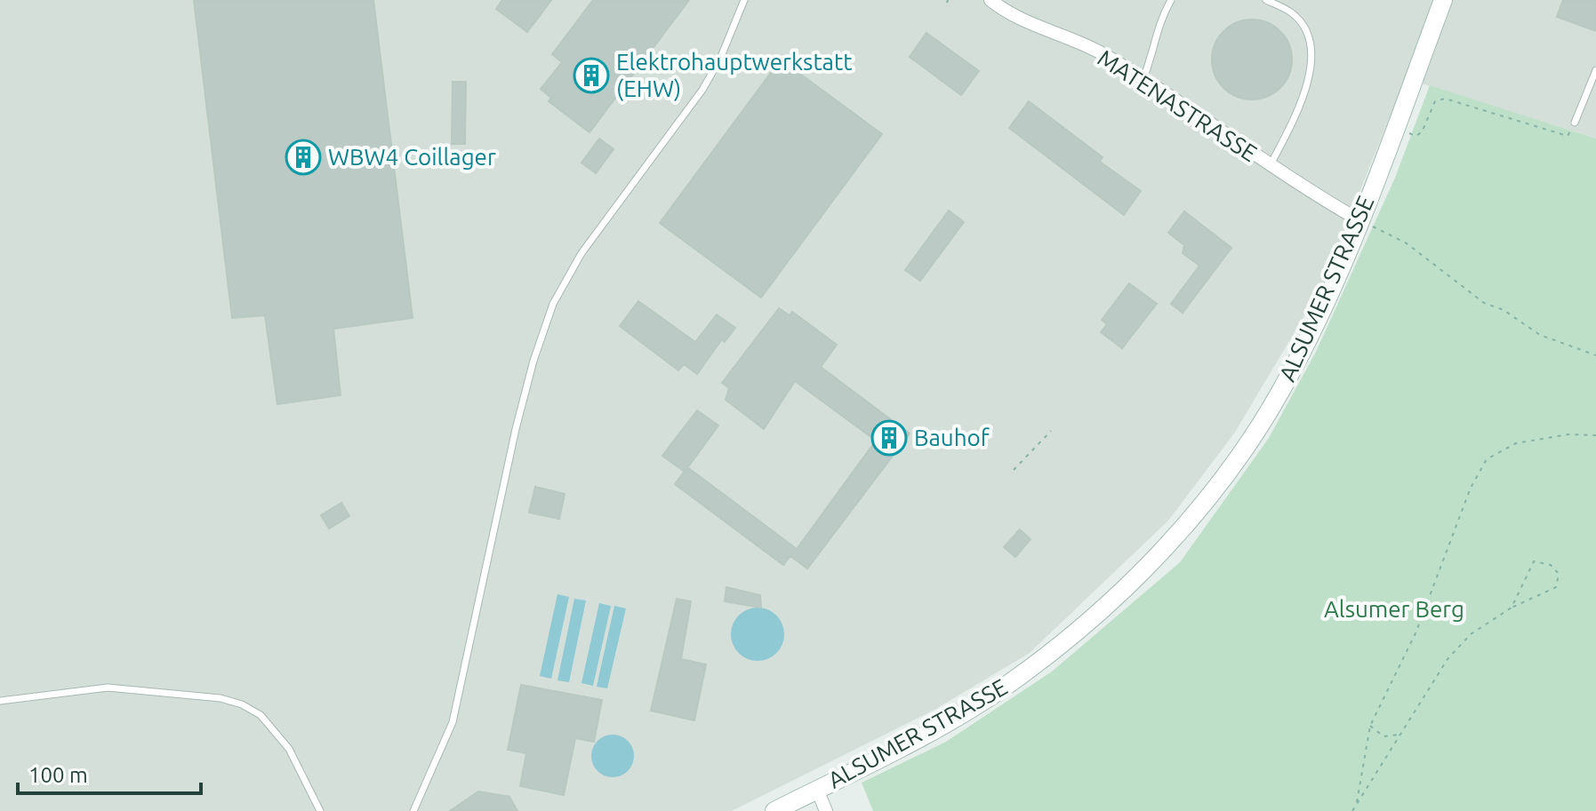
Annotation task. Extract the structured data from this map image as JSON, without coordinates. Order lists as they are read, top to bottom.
{
  "streets": {
    "street": ["MATENASTRASSE", "ALSUMER STRASSE"]
  },
  "crossings": [
    ["MATENASTRASSE", "ALSUMER STRASSE"]
  ],
  "parks": ["Alsumer Berg"],
  "places": {
    "building": ["Elektrohauptwerkstatt (EHW)", "WBW4 Coillager", "Bauhof"]
  },
  "scale_bar": "100 m"
}
